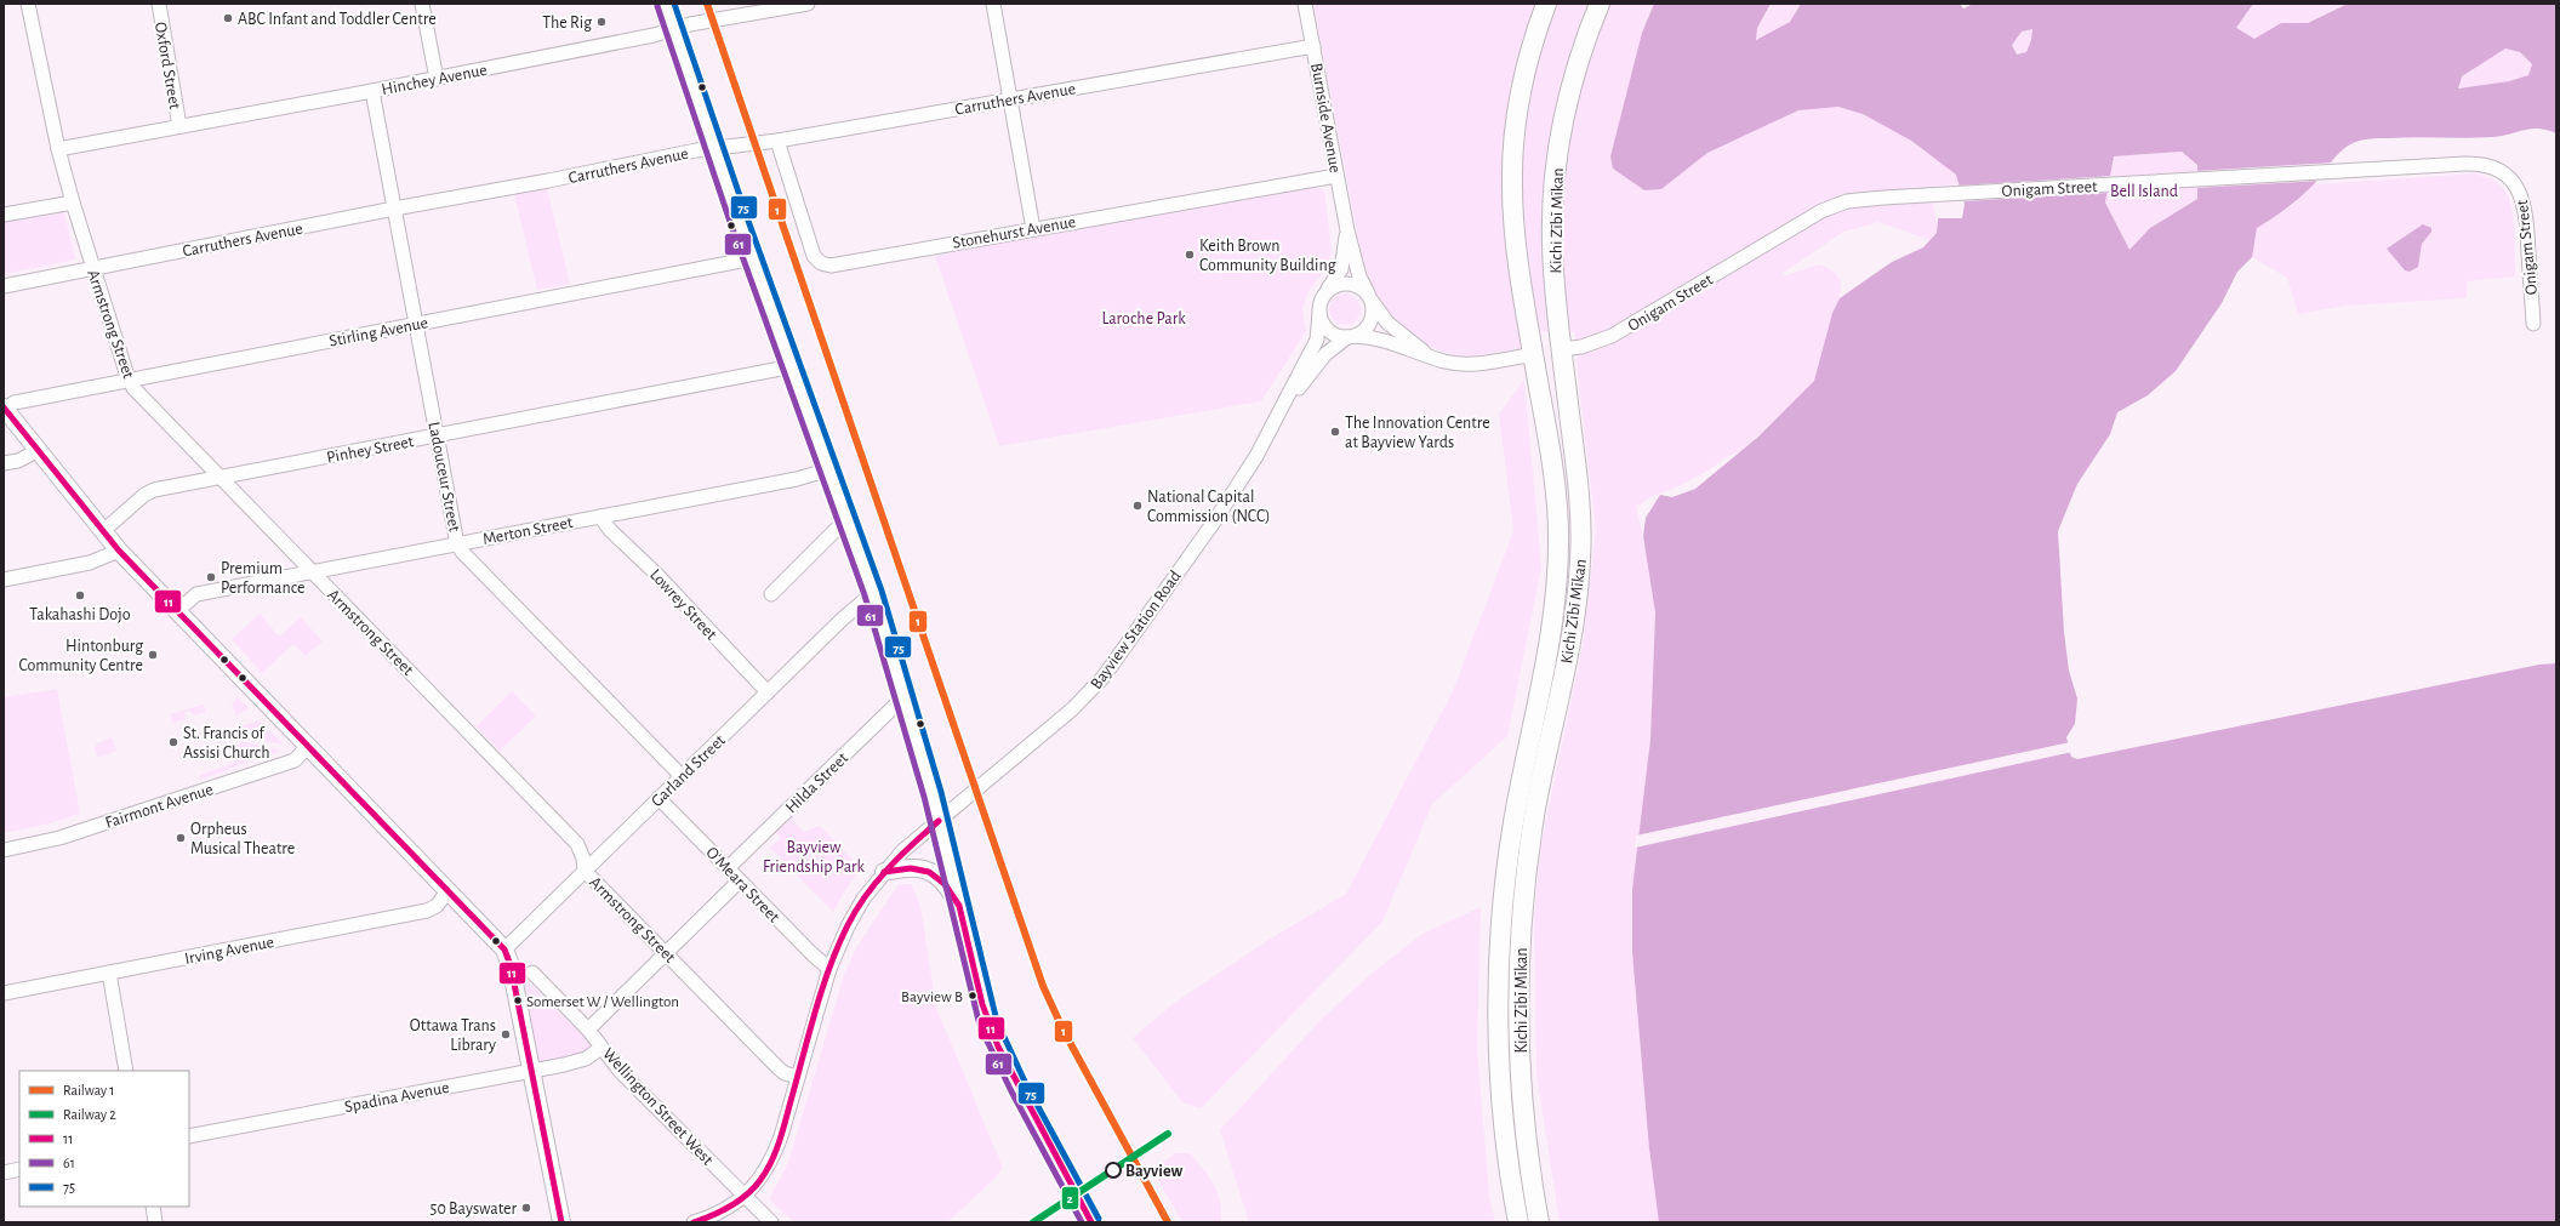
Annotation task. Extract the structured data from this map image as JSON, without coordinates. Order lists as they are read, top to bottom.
{
  "streets": {
    "highway": ["Kichi Zībī Mīkan"],
    "street": [
      "Oxford Street",
      "Hinchey Avenue",
      "Carruthers Avenue",
      "Burnside Avenue",
      "Onigam Street",
      "Stonehurst Avenue",
      "Armstrong Street",
      "Stirling Avenue",
      "Pinhey Street",
      "Ladouceur Street",
      "Merton Street",
      "Lowrey Street",
      "Bayview Station Road",
      "Garland Street",
      "Hilda Street",
      "Fairmont Avenue",
      "O'Meara Street",
      "Irving Avenue",
      "Spadina Avenue",
      "Wellington Street West"
    ]
  },
  "crossings": [
    ["Oxford Street", "Hinchey Avenue"],
    ["Hinchey Avenue", "Armstrong Street"],
    ["Hinchey Avenue", "Ladouceur Street"],
    ["Carruthers Avenue", "Burnside Avenue"],
    ["Carruthers Avenue", "Stonehurst Avenue"],
    ["Carruthers Avenue", "Armstrong Street"],
    ["Carruthers Avenue", "Ladouceur Street"],
    ["Burnside Avenue", "Stonehurst Avenue"],
    ["Burnside Avenue", "Bayview Station Road"],
    ["Onigam Street", "Kichi Zībī Mīkan"],
    ["Armstrong Street", "Stirling Avenue"],
    ["Armstrong Street", "Pinhey Street"],
    ["Armstrong Street", "Merton Street"],
    ["Armstrong Street", "Bayview Station Road"],
    ["Armstrong Street", "Garland Street"],
    ["Stirling Avenue", "Ladouceur Street"],
    ["Pinhey Street", "Ladouceur Street"],
    ["Ladouceur Street", "Merton Street"],
    ["Ladouceur Street", "Garland Street"],
    ["Merton Street", "Lowrey Street"],
    ["Lowrey Street", "Garland Street"],
    ["Bayview Station Road", "O'Meara Street"],
    ["Bayview Station Road", "Wellington Street West"],
    ["Garland Street", "O'Meara Street"],
    ["Hilda Street", "O'Meara Street"],
    ["Spadina Avenue", "Wellington Street West"]
  ],
  "parks": ["Bell Island", "Laroche Park", "Bayview Friendship Park"],
  "places": [
    "ABC Infant and Toddler Centre",
    "The Rig",
    "Keith Brown Community Building",
    "The Innovation Centre at Bayview Yards",
    "National Capital Commission (NCC)",
    "Premium Performance",
    "Takahashi Dojo",
    "Hintonburg Community Centre",
    "St. Francis of Assisi Church",
    "Orpheus Musical Theatre",
    "Bayview B",
    "Somerset W / Wellington",
    "Ottawa Trans Library",
    "Bayview",
    "50 Bayswater"
  ],
  "lines": [
    "rail line 1",
    "transit line 75",
    "transit line 61",
    "transit line 11",
    "rail line 2"
  ],
  "legend": [
    "Railway 1",
    "Railway 2",
    "11",
    "61",
    "75"
  ]
}
